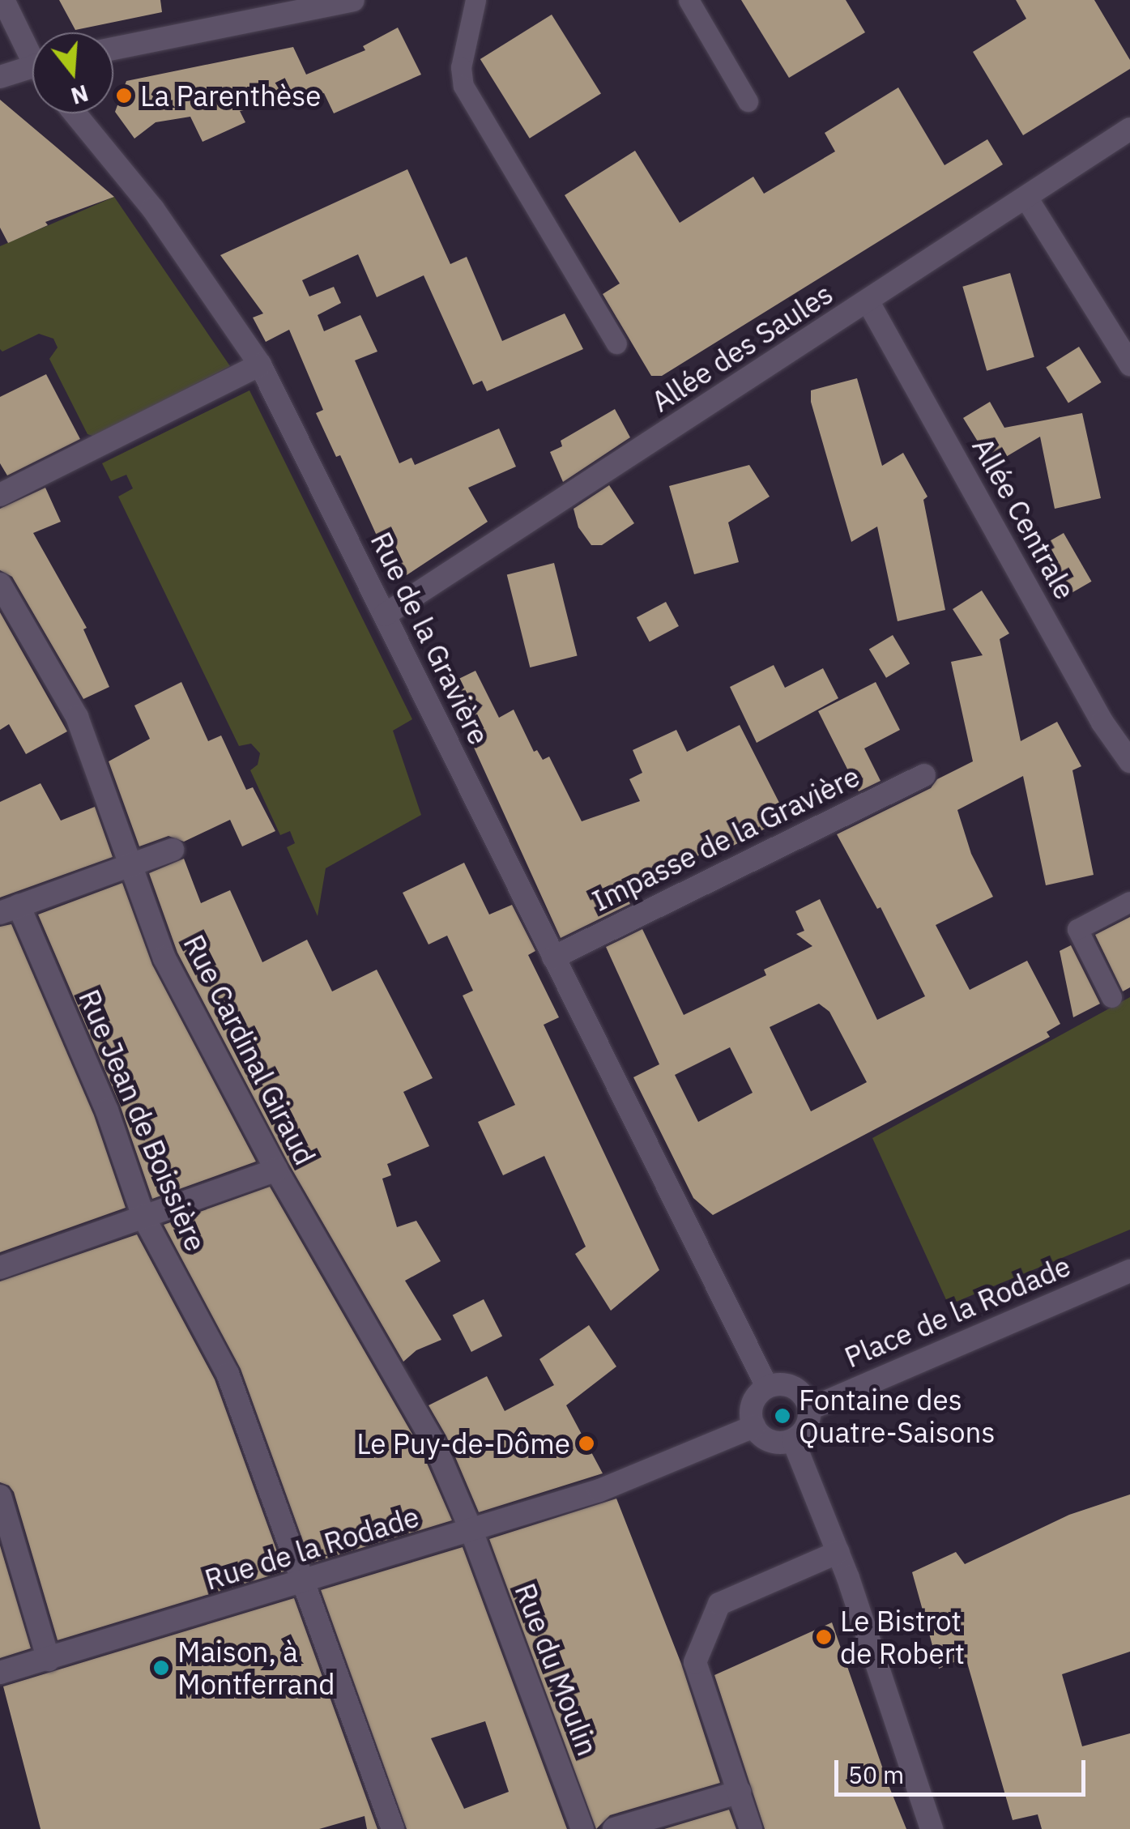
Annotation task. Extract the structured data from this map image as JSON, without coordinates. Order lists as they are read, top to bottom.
{
  "streets": {
    "street": [
      "Allée des Saules",
      "Allée Centrale",
      "Rue de la Gravière",
      "Impasse de la Gravière",
      "Rue Cardinal Giraud",
      "Rue Jean de Boissière",
      "Place de la Rodade",
      "Rue de la Rodade",
      "Rue du Moulin"
    ]
  },
  "crossings": [
    ["Allée des Saules", "Allée Centrale"],
    ["Allée des Saules", "Rue de la Gravière"],
    ["Rue de la Gravière", "Impasse de la Gravière"],
    ["Rue de la Gravière", "Place de la Rodade"],
    ["Rue de la Gravière", "Rue de la Rodade"],
    ["Rue Cardinal Giraud", "Rue de la Rodade"],
    ["Rue Cardinal Giraud", "Rue du Moulin"],
    ["Rue Jean de Boissière", "Rue de la Rodade"],
    ["Place de la Rodade", "Rue de la Rodade"],
    ["Rue de la Rodade", "Rue du Moulin"]
  ],
  "places": [
    "La Parenthèse",
    "Fontaine des Quatre-Saisons",
    "Le Puy-de-Dôme",
    "Le Bistrot de Robert",
    "Maison, à Montferrand"
  ],
  "scale_bar": "50 m",
  "north": "bottom"
}
